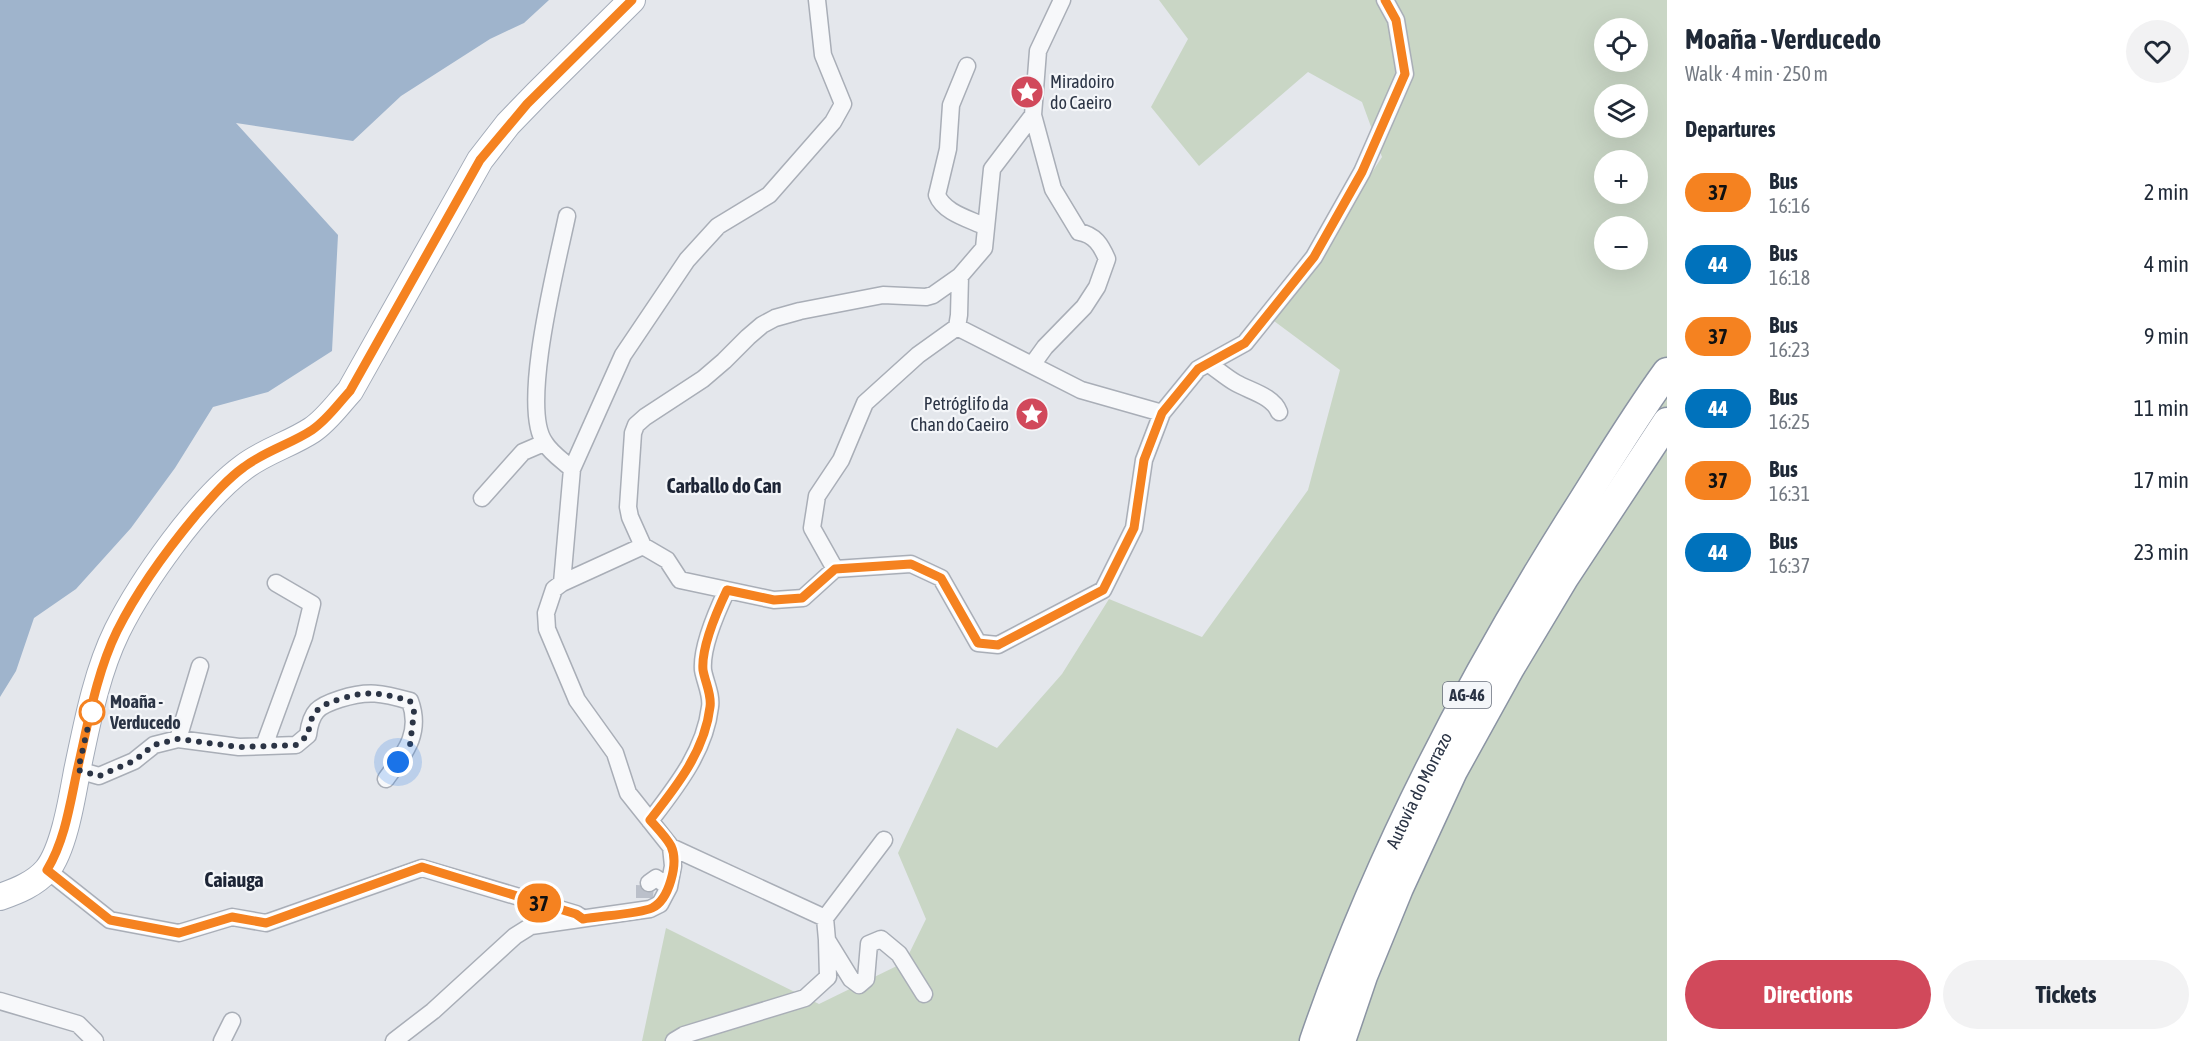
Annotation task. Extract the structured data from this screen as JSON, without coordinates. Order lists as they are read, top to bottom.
{
  "streets": {
    "highway": ["AG-46", "Autovía do Morrazo"]
  },
  "districts": ["Carballo do Can", "Caiauga"],
  "places": {
    "place": ["Miradoiro do Caeiro", "Petróglifo da Chan do Caeiro"],
    "other": ["Moaña - Verducedo"]
  },
  "lines": ["bus line 37"],
  "page": {
    "on_map": "37",
    "heading": [
      ["Moaña - Verducedo", "Walk · 4 min · 250 m"],
      "Departures"
    ],
    "map_buttons": ["+", "−"],
    "list": [
      {
        "mark": "37",
        "name": "Bus",
        "note": "16:16",
        "value": "2 min"
      },
      {
        "mark": "44",
        "name": "Bus",
        "note": "16:18",
        "value": "4 min"
      },
      {
        "mark": "37",
        "name": "Bus",
        "note": "16:23",
        "value": "9 min"
      },
      {
        "mark": "44",
        "name": "Bus",
        "note": "16:25",
        "value": "11 min"
      },
      {
        "mark": "37",
        "name": "Bus",
        "note": "16:31",
        "value": "17 min"
      },
      {
        "mark": "44",
        "name": "Bus",
        "note": "16:37",
        "value": "23 min"
      }
    ],
    "buttons": ["Directions", "Tickets"]
  }
}
